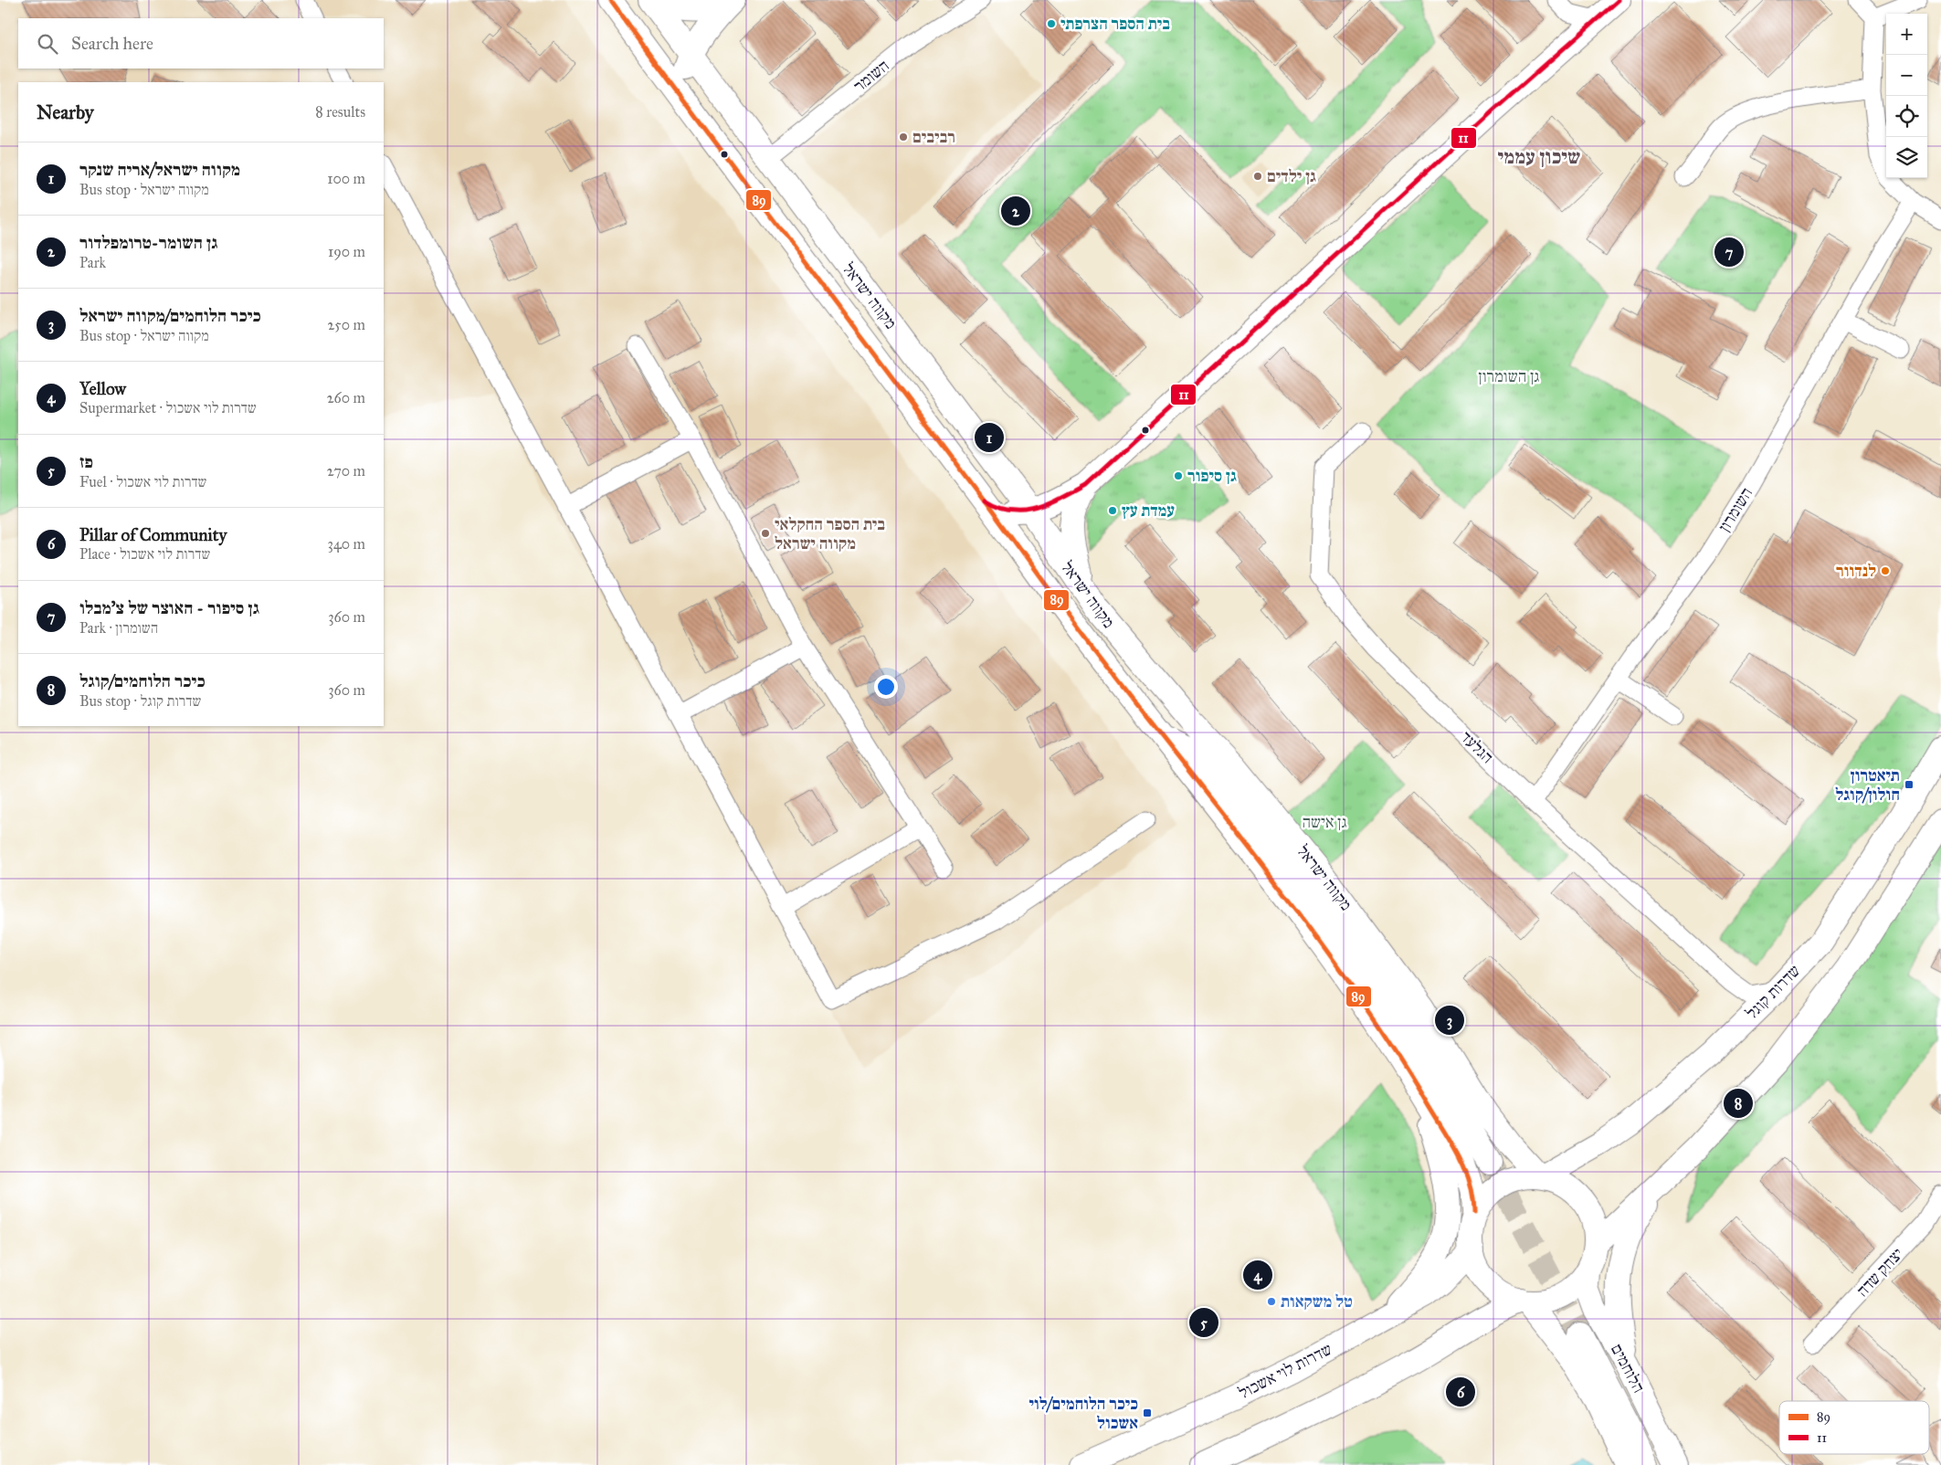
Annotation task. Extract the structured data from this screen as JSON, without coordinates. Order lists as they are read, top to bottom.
{
  "streets": {
    "main road": [
      "מקווה ישראל",
      "שדרות קוגל",
      "הלוחמים",
      "שדרות לוי אשכול"
    ],
    "street": [
      "השומר",
      "השומרון",
      "הגלעד",
      "יצחק שדה"
    ]
  },
  "crossings": [
    ["השומר", "מקווה ישראל"],
    ["מקווה ישראל", "שדרות קוגל"],
    ["מקווה ישראל", "הלוחמים"],
    ["מקווה ישראל", "שדרות לוי אשכול"],
    ["השומרון", "הגלעד"],
    ["הגלעד", "שדרות קוגל"],
    ["שדרות קוגל", "הלוחמים"],
    ["שדרות קוגל", "שדרות לוי אשכול"],
    ["הלוחמים", "שדרות לוי אשכול"]
  ],
  "districts": ["שיכון עממי"],
  "parks": ["גן השומרון", "גן אישה"],
  "places": {
    "other": [
      "בית הספר הצרפתי",
      "רביבים",
      "גן ילדים",
      "גן סיפור",
      "עמדת עץ",
      "בית הספר החקלאי מקווה ישראל",
      "לנדוור",
      "טל משקאות"
    ],
    "transit": ["תיאטרון חולון/קוגל", "כיכר הלוחמים/לוי אשכול"]
  },
  "lines": ["transit line 89", "transit line 11"],
  "legend": ["89", "11"],
  "page": {
    "map_buttons": ["+", "−"],
    "search": "Search here",
    "heading": ["Nearby", "8 results"],
    "list": [
      {
        "mark": "1",
        "name": "מקווה ישראל/אריה שנקר",
        "note": "Bus stop · מקווה ישראל",
        "value": "100 m"
      },
      {
        "mark": "2",
        "name": "גן השומר-טרומפלדור",
        "note": "Park",
        "value": "190 m"
      },
      {
        "mark": "3",
        "name": "כיכר הלוחמים/מקווה ישראל",
        "note": "Bus stop · מקווה ישראל",
        "value": "250 m"
      },
      {
        "mark": "4",
        "name": "Yellow",
        "note": "Supermarket · שדרות לוי אשכול",
        "value": "260 m"
      },
      {
        "mark": "5",
        "name": "פז",
        "note": "Fuel · שדרות לוי אשכול",
        "value": "270 m"
      },
      {
        "mark": "6",
        "name": "Pillar of Community",
        "note": "Place · שדרות לוי אשכול",
        "value": "340 m"
      },
      {
        "mark": "7",
        "name": "גן סיפור - האוצר של צ'מבלו",
        "note": "Park · השומרון",
        "value": "360 m"
      },
      {
        "mark": "8",
        "name": "כיכר הלוחמים/קוגל",
        "note": "Bus stop · שדרות קוגל",
        "value": "360 m"
      }
    ],
    "pins": [
      "2",
      "7",
      "1",
      "3",
      "8",
      "4",
      "5",
      "6"
    ]
  }
}
